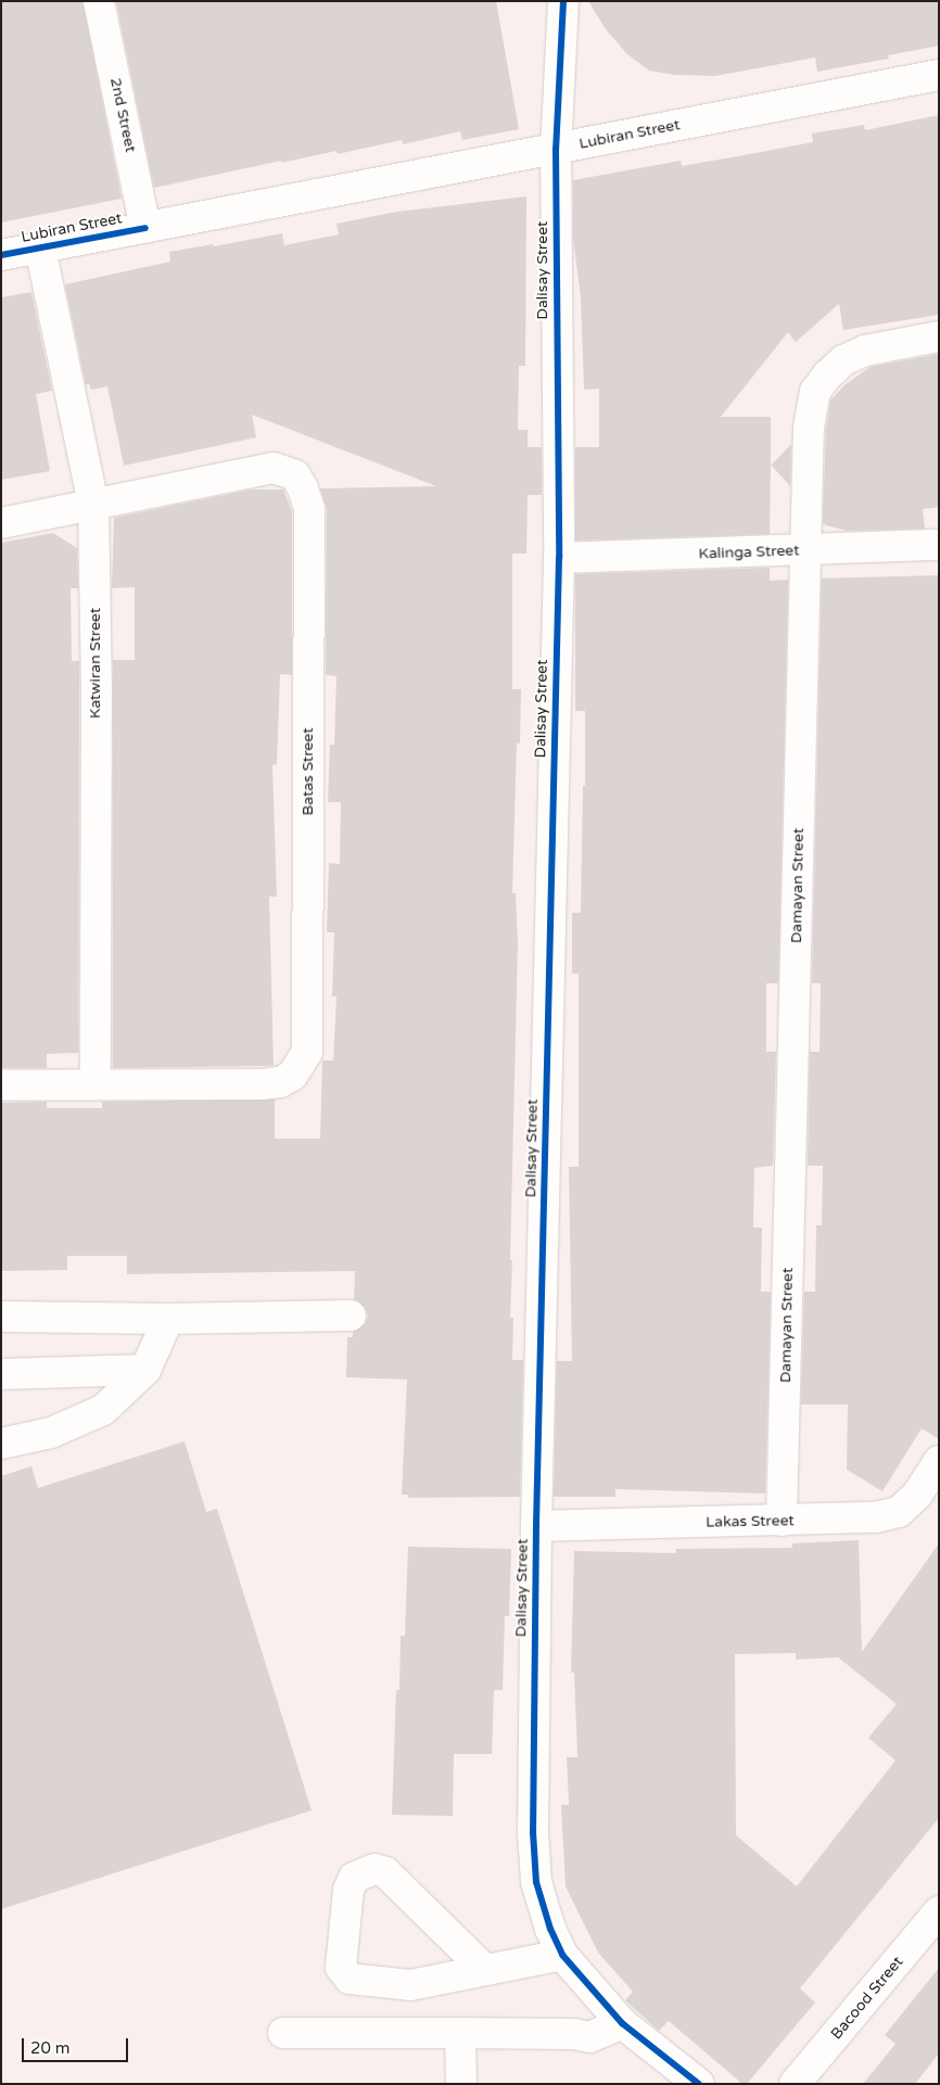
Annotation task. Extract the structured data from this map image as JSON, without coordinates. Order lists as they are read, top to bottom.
{
  "streets": {
    "street": [
      "2nd Street",
      "Lubiran Street",
      "Dalisay Street",
      "Kalinga Street",
      "Katwiran Street",
      "Batas Street",
      "Damayan Street",
      "Lakas Street",
      "Bacood Street"
    ]
  },
  "crossings": [
    ["2nd Street", "Lubiran Street"],
    ["Lubiran Street", "Dalisay Street"],
    ["Lubiran Street", "Katwiran Street"],
    ["Dalisay Street", "Kalinga Street"],
    ["Dalisay Street", "Lakas Street"],
    ["Kalinga Street", "Damayan Street"],
    ["Katwiran Street", "Batas Street"],
    ["Damayan Street", "Lakas Street"]
  ],
  "scale_bar": "20 m"
}
